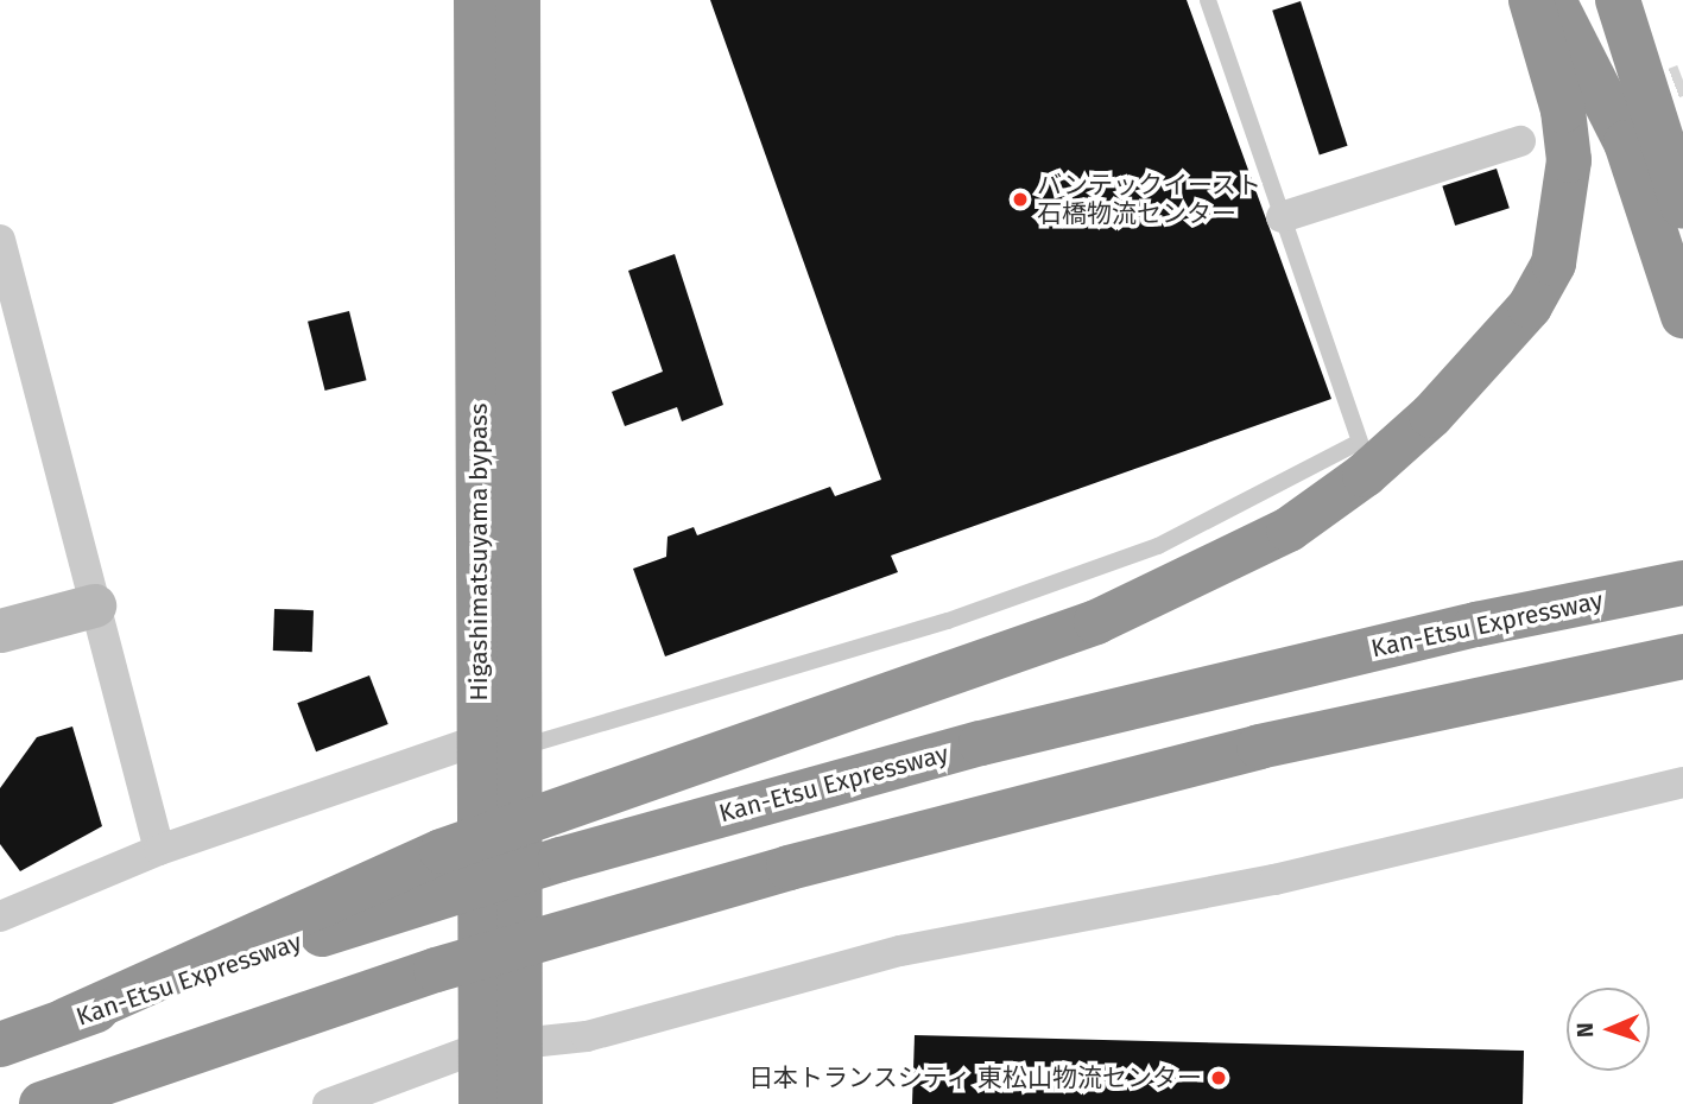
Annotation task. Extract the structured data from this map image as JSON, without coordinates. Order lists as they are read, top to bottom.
{
  "streets": {
    "highway": ["Higashimatsuyama bypass", "Kan-Etsu Expressway"]
  },
  "places": ["バンテックイースト 石橋物流センター", "日本トランスシティ 東松山物流センター"],
  "north": "left"
}
